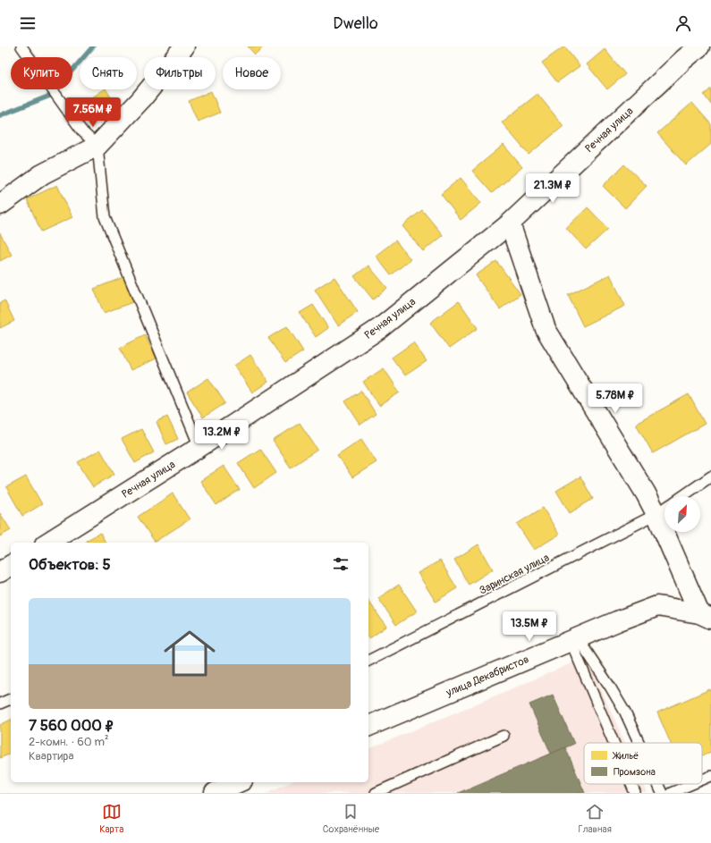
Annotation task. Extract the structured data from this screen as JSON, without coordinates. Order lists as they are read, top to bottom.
{
  "streets": {
    "street": ["Речная улица", "улица Декабристов"],
    "lane": ["Заринская улица"]
  },
  "legend": ["Жильё", "Промзона"],
  "north": "top right",
  "page": {
    "header": "Dwello",
    "chip": [
      "Купить",
      "Снять",
      "Фильтры",
      "Новое"
    ],
    "price": [
      "7.56M ₽",
      "21.3M ₽",
      "5.78M ₽",
      "13.2M ₽",
      "13.5M ₽"
    ],
    "heading": "Объектов: 5",
    "list": [
      {
        "name": "7 560 000 ₽",
        "note": "2-комн. · 60 m² · Квартира"
      }
    ],
    "tabs": ["Карта", "Сохранённые", "Главная"]
  }
}
